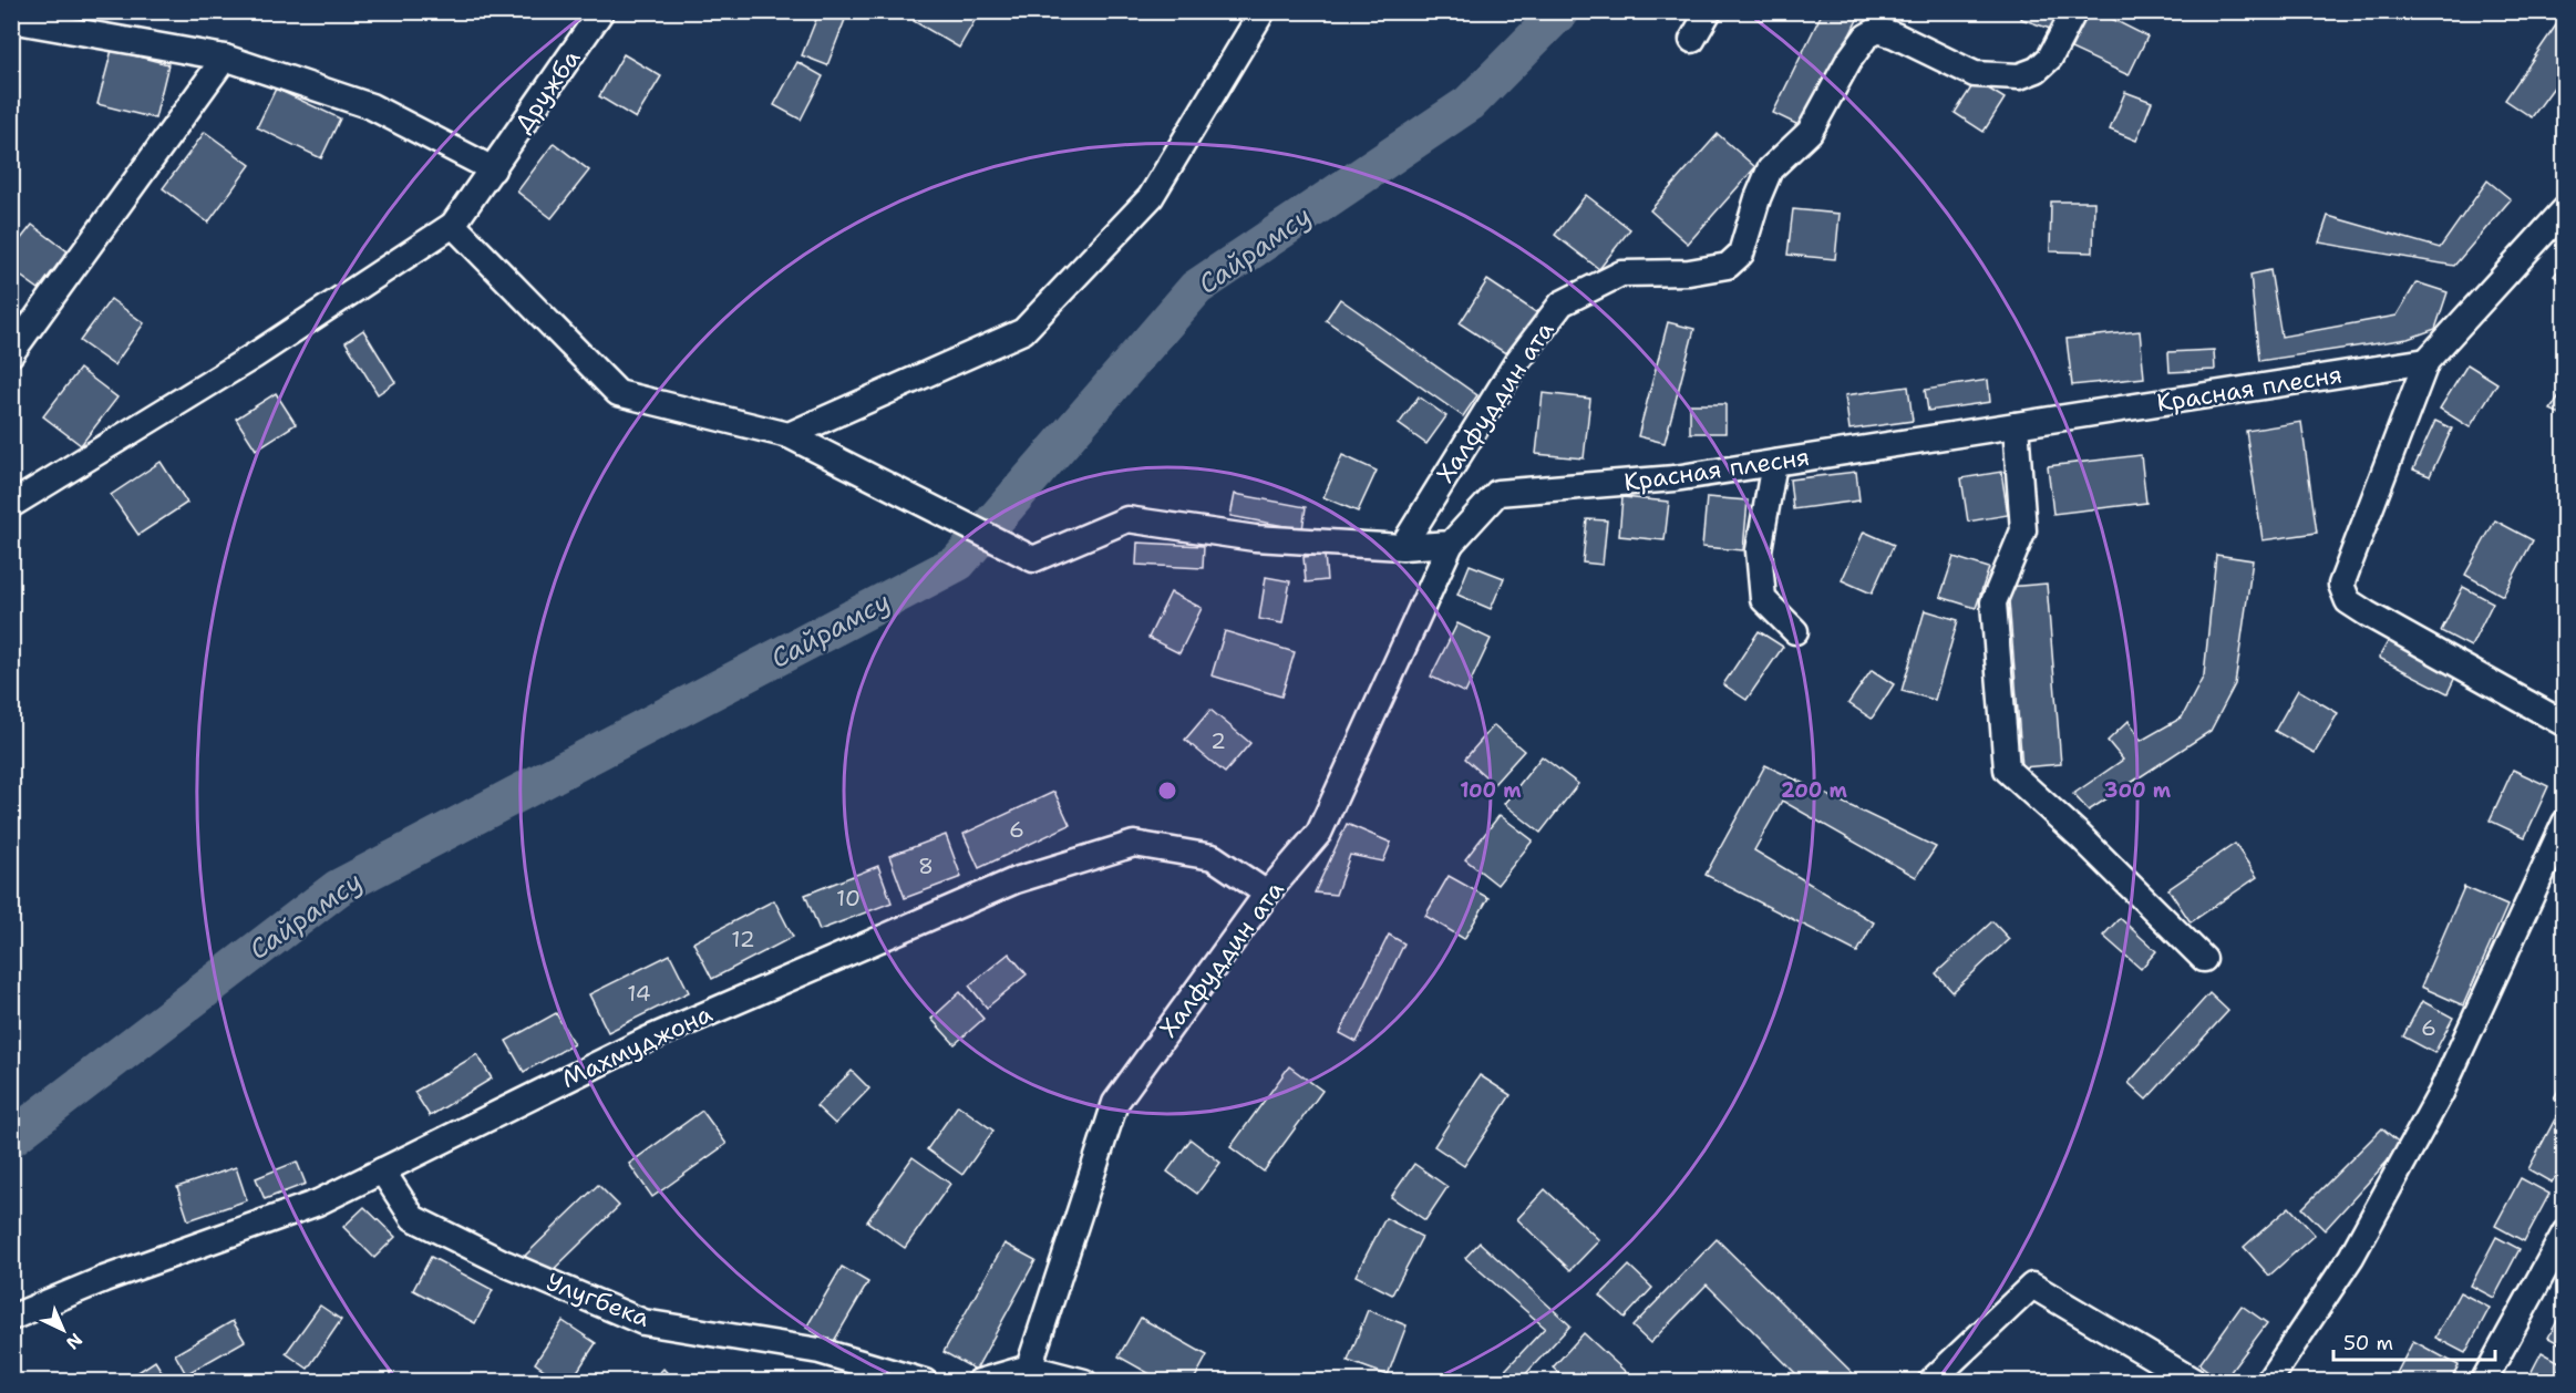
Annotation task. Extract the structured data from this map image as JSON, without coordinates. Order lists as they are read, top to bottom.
{
  "streets": {
    "street": [
      "Дружба",
      "Красная плесня",
      "Халфуддин ата",
      "Махмуджона",
      "Улугбека"
    ]
  },
  "crossings": [
    ["Красная плесня", "Халфуддин ата"],
    ["Халфуддин ата", "Махмуджона"],
    ["Махмуджона", "Улугбека"]
  ],
  "water": ["Сайрамсу"],
  "house_numbers": [
    "2",
    "6",
    "8",
    "10",
    "12",
    "14",
    "6"
  ],
  "scale_bar": "50 m",
  "north": "bottom right",
  "rings": ["100 m", "200 m", "300 m"]
}
